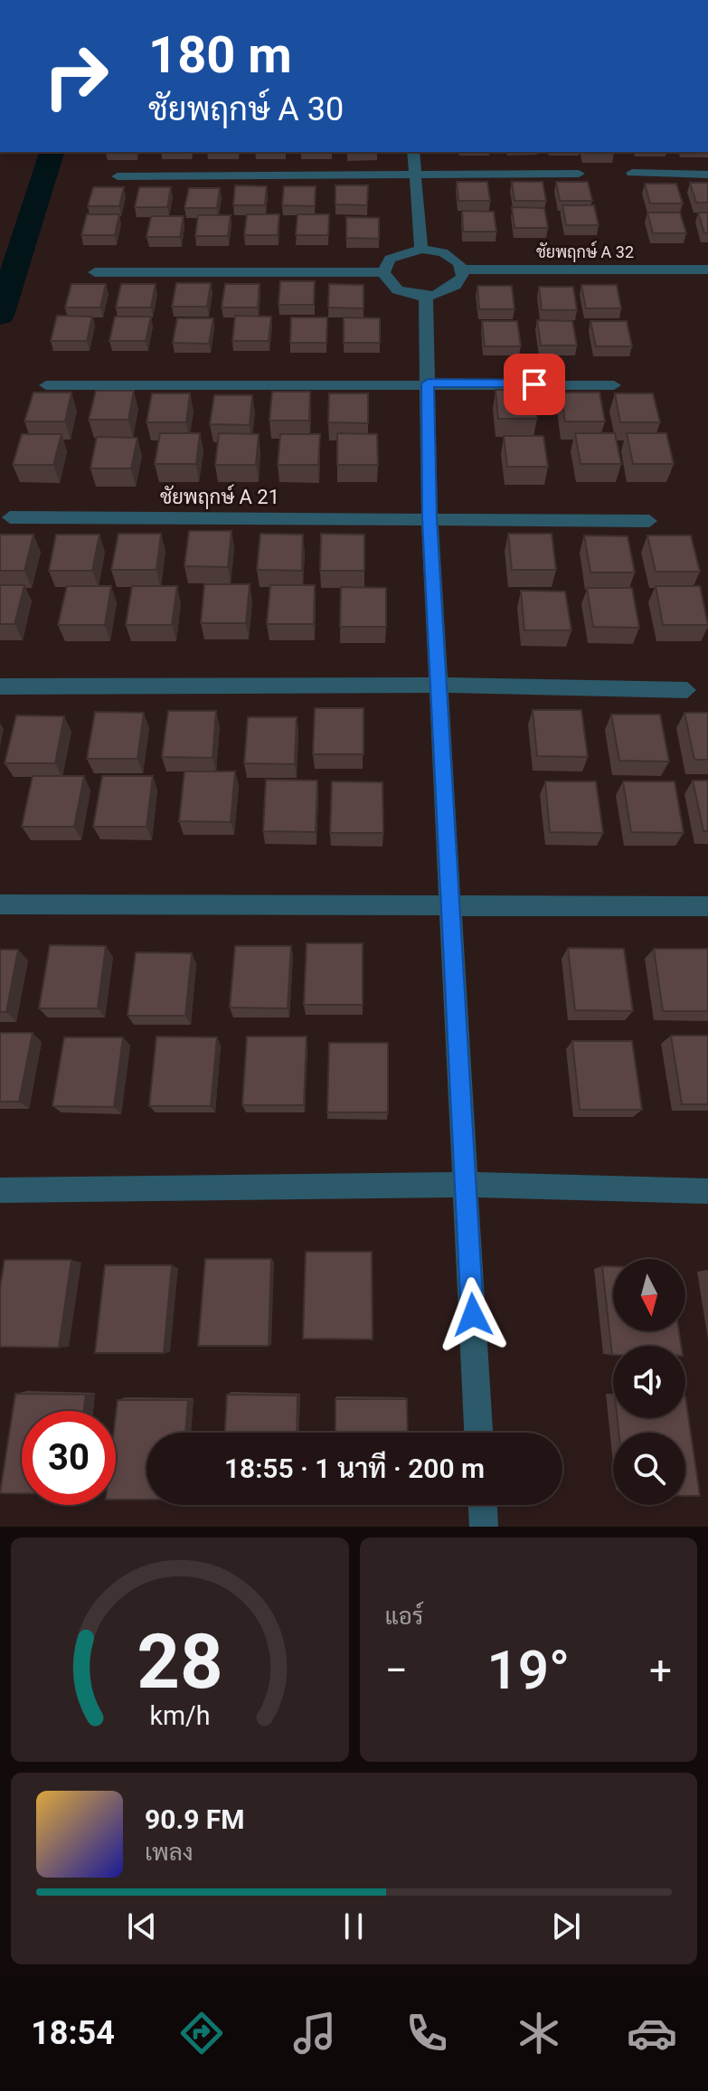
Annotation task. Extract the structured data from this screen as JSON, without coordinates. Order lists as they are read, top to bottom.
{
  "streets": {
    "street": ["ชัยพฤกษ์ A 32", "ชัยพฤกษ์ A 21"]
  },
  "north": "bottom",
  "page": {
    "turn": ["180 m", "ชัยพฤกษ์ A 30"],
    "limit": "30",
    "trip": "18:55 · 1 นาที · 200 m",
    "tile": "แอร์",
    "heat": ["−", "19°", "+"],
    "song": ["90.9 FM", "เพลง"],
    "tabs": "18:54",
    "gauge": ["28", "km/h"]
  }
}
